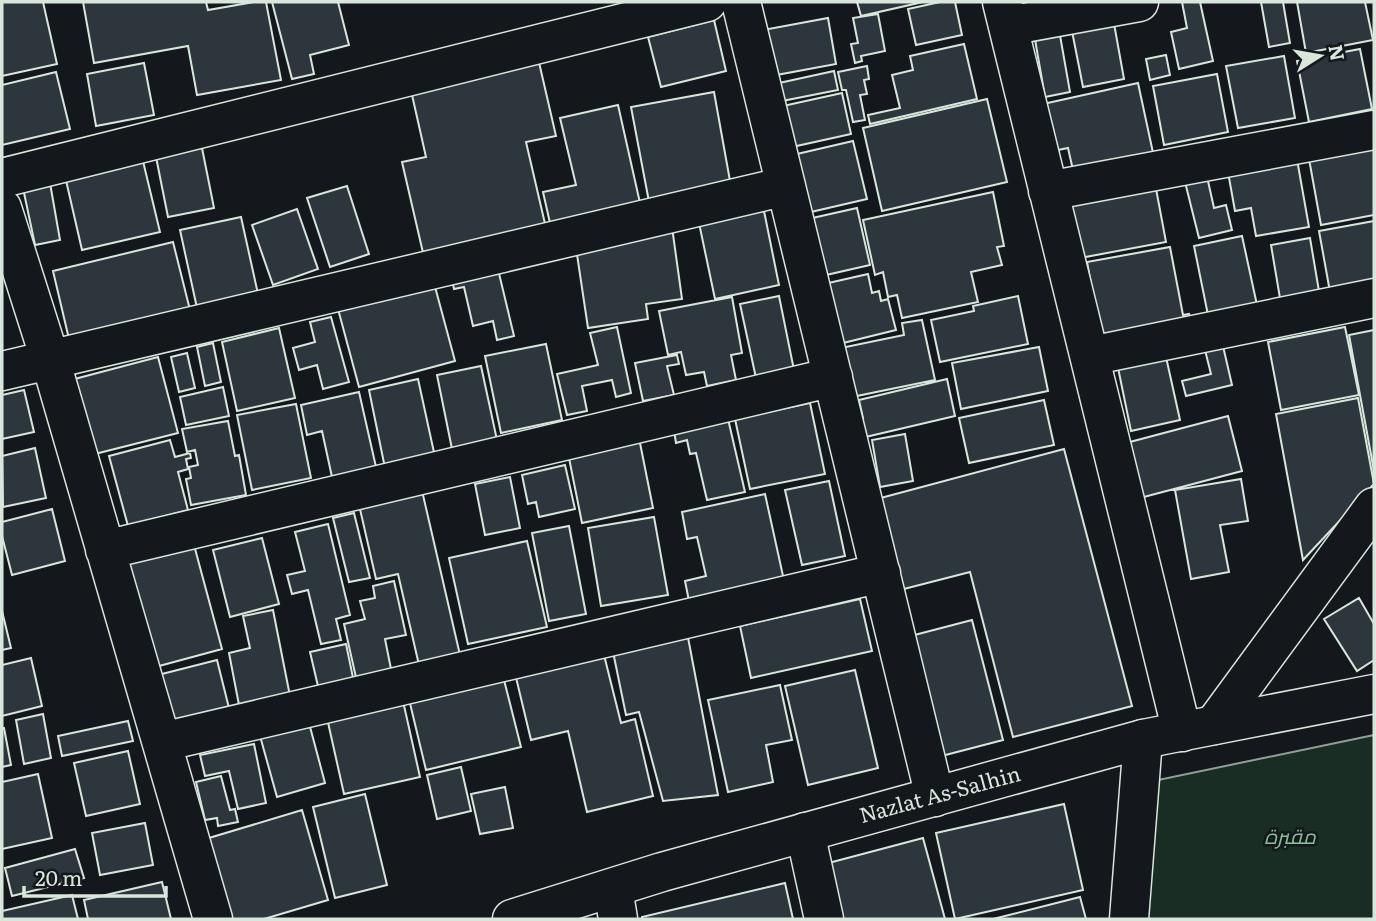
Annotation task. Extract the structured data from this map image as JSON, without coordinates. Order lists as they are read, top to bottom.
{
  "streets": {
    "street": ["Nazlat As-Salhin"]
  },
  "parks": ["مقبرة"],
  "scale_bar": "20 m",
  "north": "right"
}
